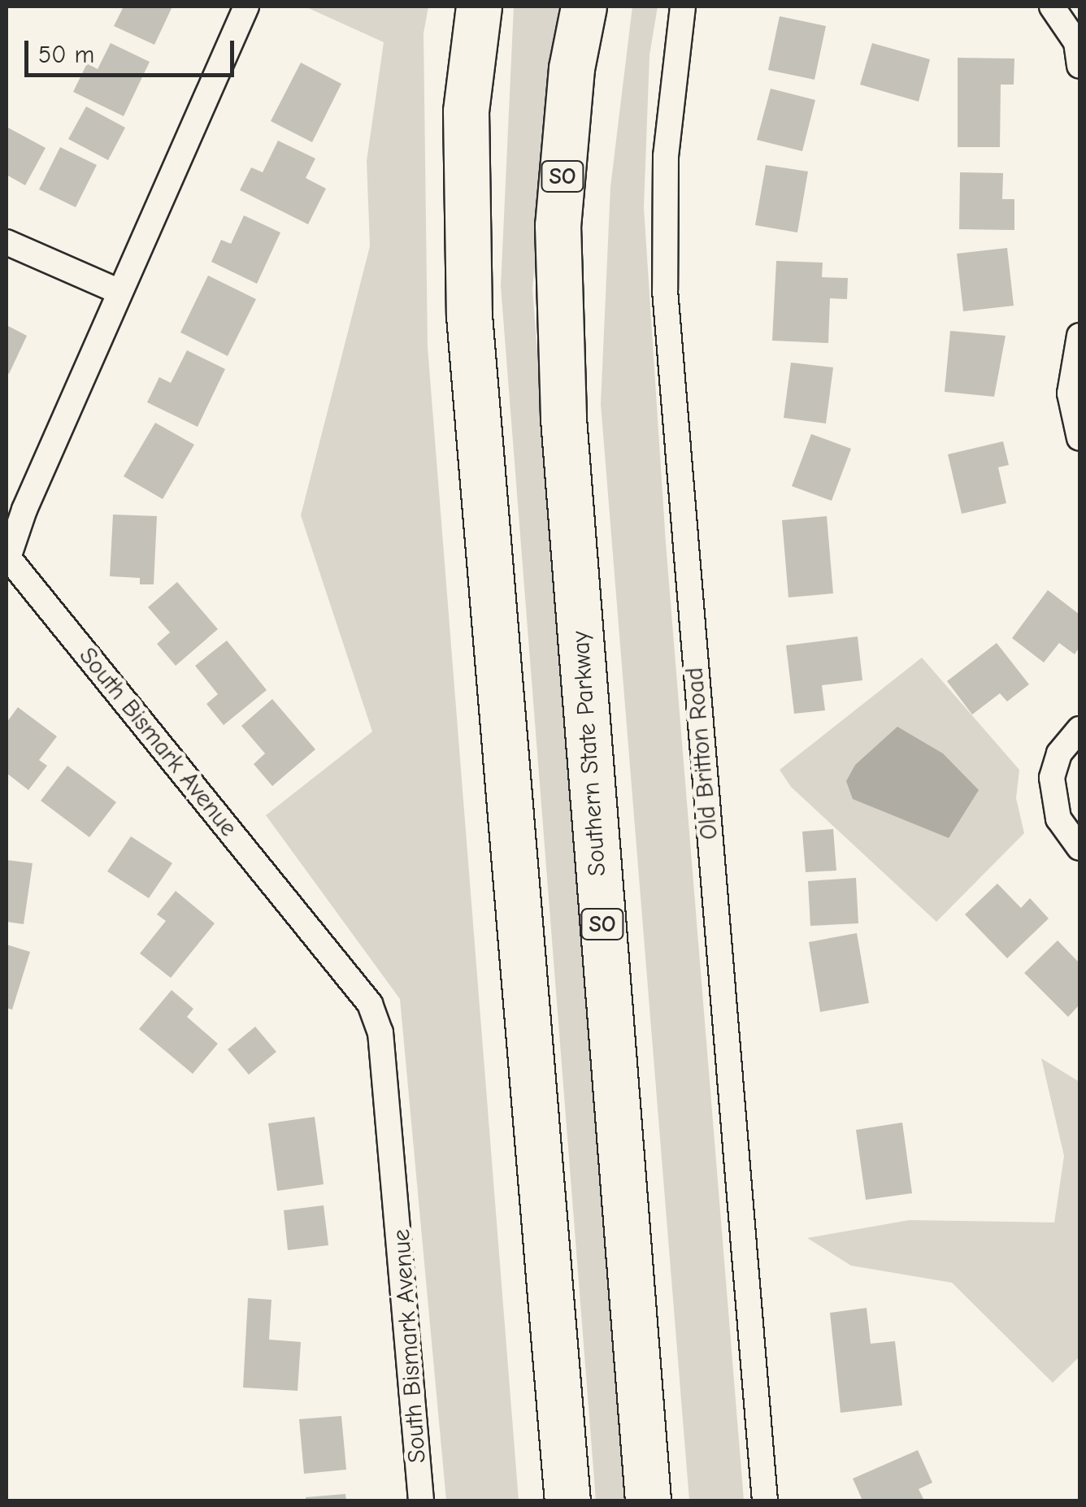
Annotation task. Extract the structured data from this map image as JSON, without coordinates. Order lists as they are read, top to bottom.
{
  "streets": {
    "highway": ["SO", "Southern State Parkway"],
    "street": ["South Bismark Avenue", "Old Britton Road"]
  },
  "scale_bar": "50 m"
}
